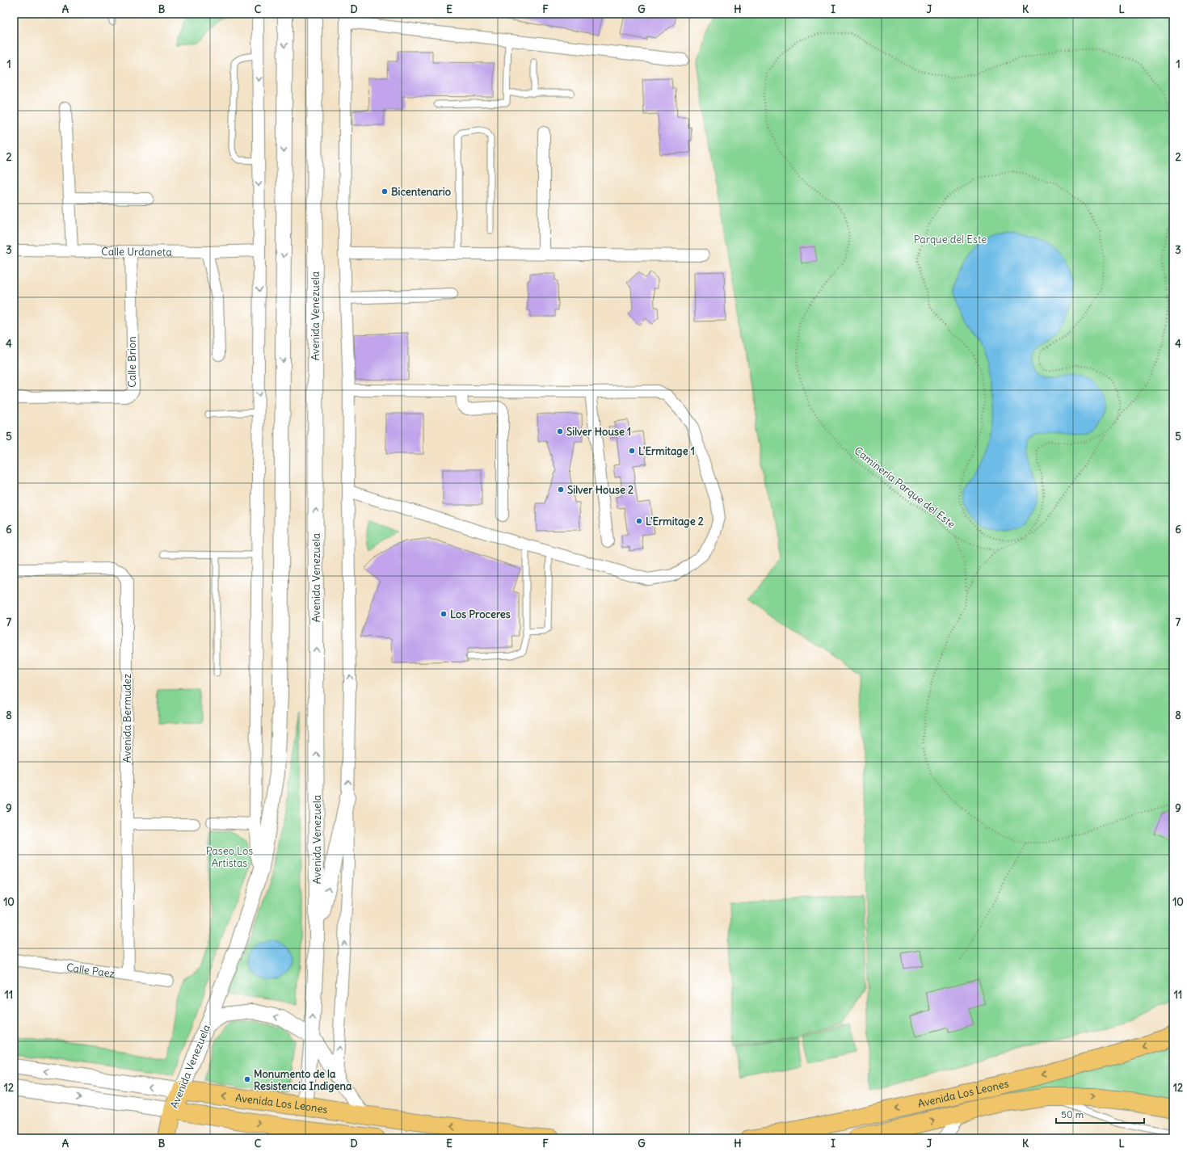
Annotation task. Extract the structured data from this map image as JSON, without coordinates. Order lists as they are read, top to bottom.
{
  "streets": {
    "main road": ["Avenida Venezuela", "Avenida Los Leones"],
    "street": [
      "Calle Urdaneta",
      "Calle Brion",
      "Avenida Bermudez",
      "Calle Paez"
    ],
    "path": ["Caminería Parque del Este"]
  },
  "crossings": [
    ["Calle Urdaneta", "Calle Brion"],
    ["Avenida Venezuela", "Avenida Los Leones"],
    ["Avenida Bermudez", "Calle Paez"]
  ],
  "parks": ["Parque del Este", "Paseo Los Artistas"],
  "places": [
    "Bicentenario",
    "Silver House 1",
    "L'Ermitage 1",
    "Silver House 2",
    "L'Ermitage 2",
    "Los Proceres",
    "Monumento de la Resistencia Indigena"
  ],
  "scale_bar": "50 m",
  "grid": {
    "columns": [
      "A",
      "B",
      "C",
      "D",
      "E",
      "F",
      "G",
      "H",
      "I",
      "J",
      "K",
      "L"
    ],
    "rows": [
      "1",
      "2",
      "3",
      "4",
      "5",
      "6",
      "7",
      "8",
      "9",
      "10",
      "11",
      "12"
    ]
  }
}
